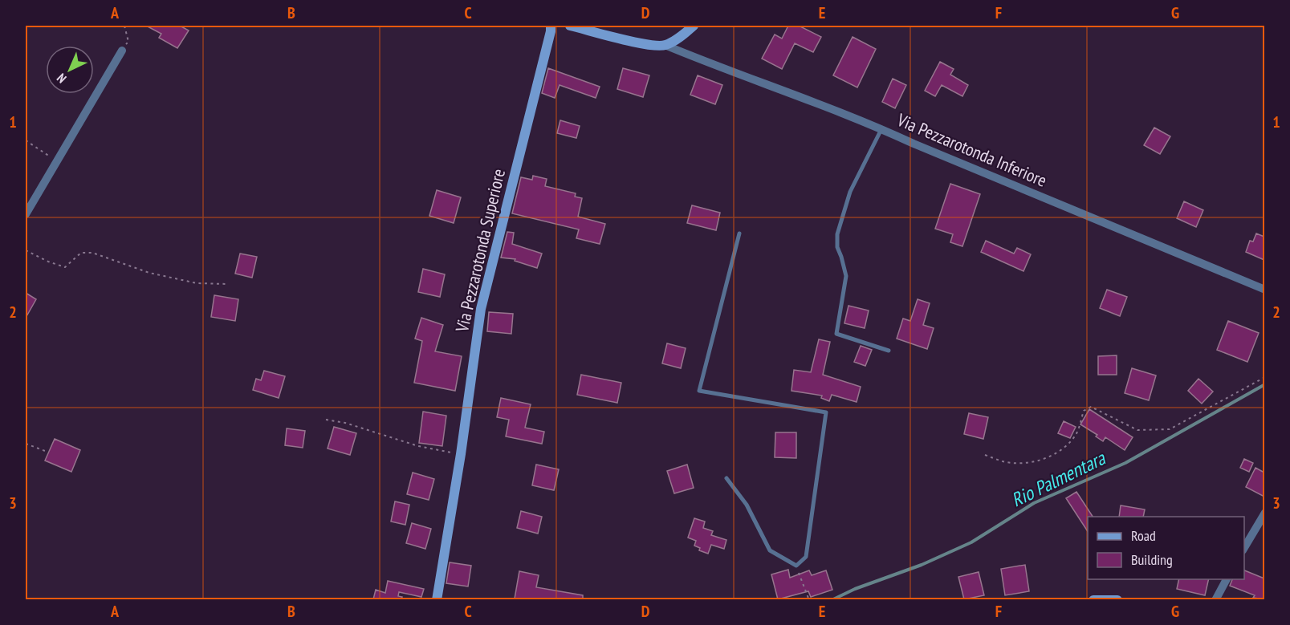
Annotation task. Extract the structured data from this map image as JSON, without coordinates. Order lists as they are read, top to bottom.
{
  "streets": {
    "street": ["Via Pezzarotonda Inferiore", "Via Pezzarotonda Superiore"]
  },
  "water": ["Rio Palmentara"],
  "legend": ["Road", "Building"],
  "north": "bottom left",
  "grid": {
    "columns": [
      "A",
      "B",
      "C",
      "D",
      "E",
      "F",
      "G"
    ],
    "rows": ["1", "2", "3"]
  }
}
